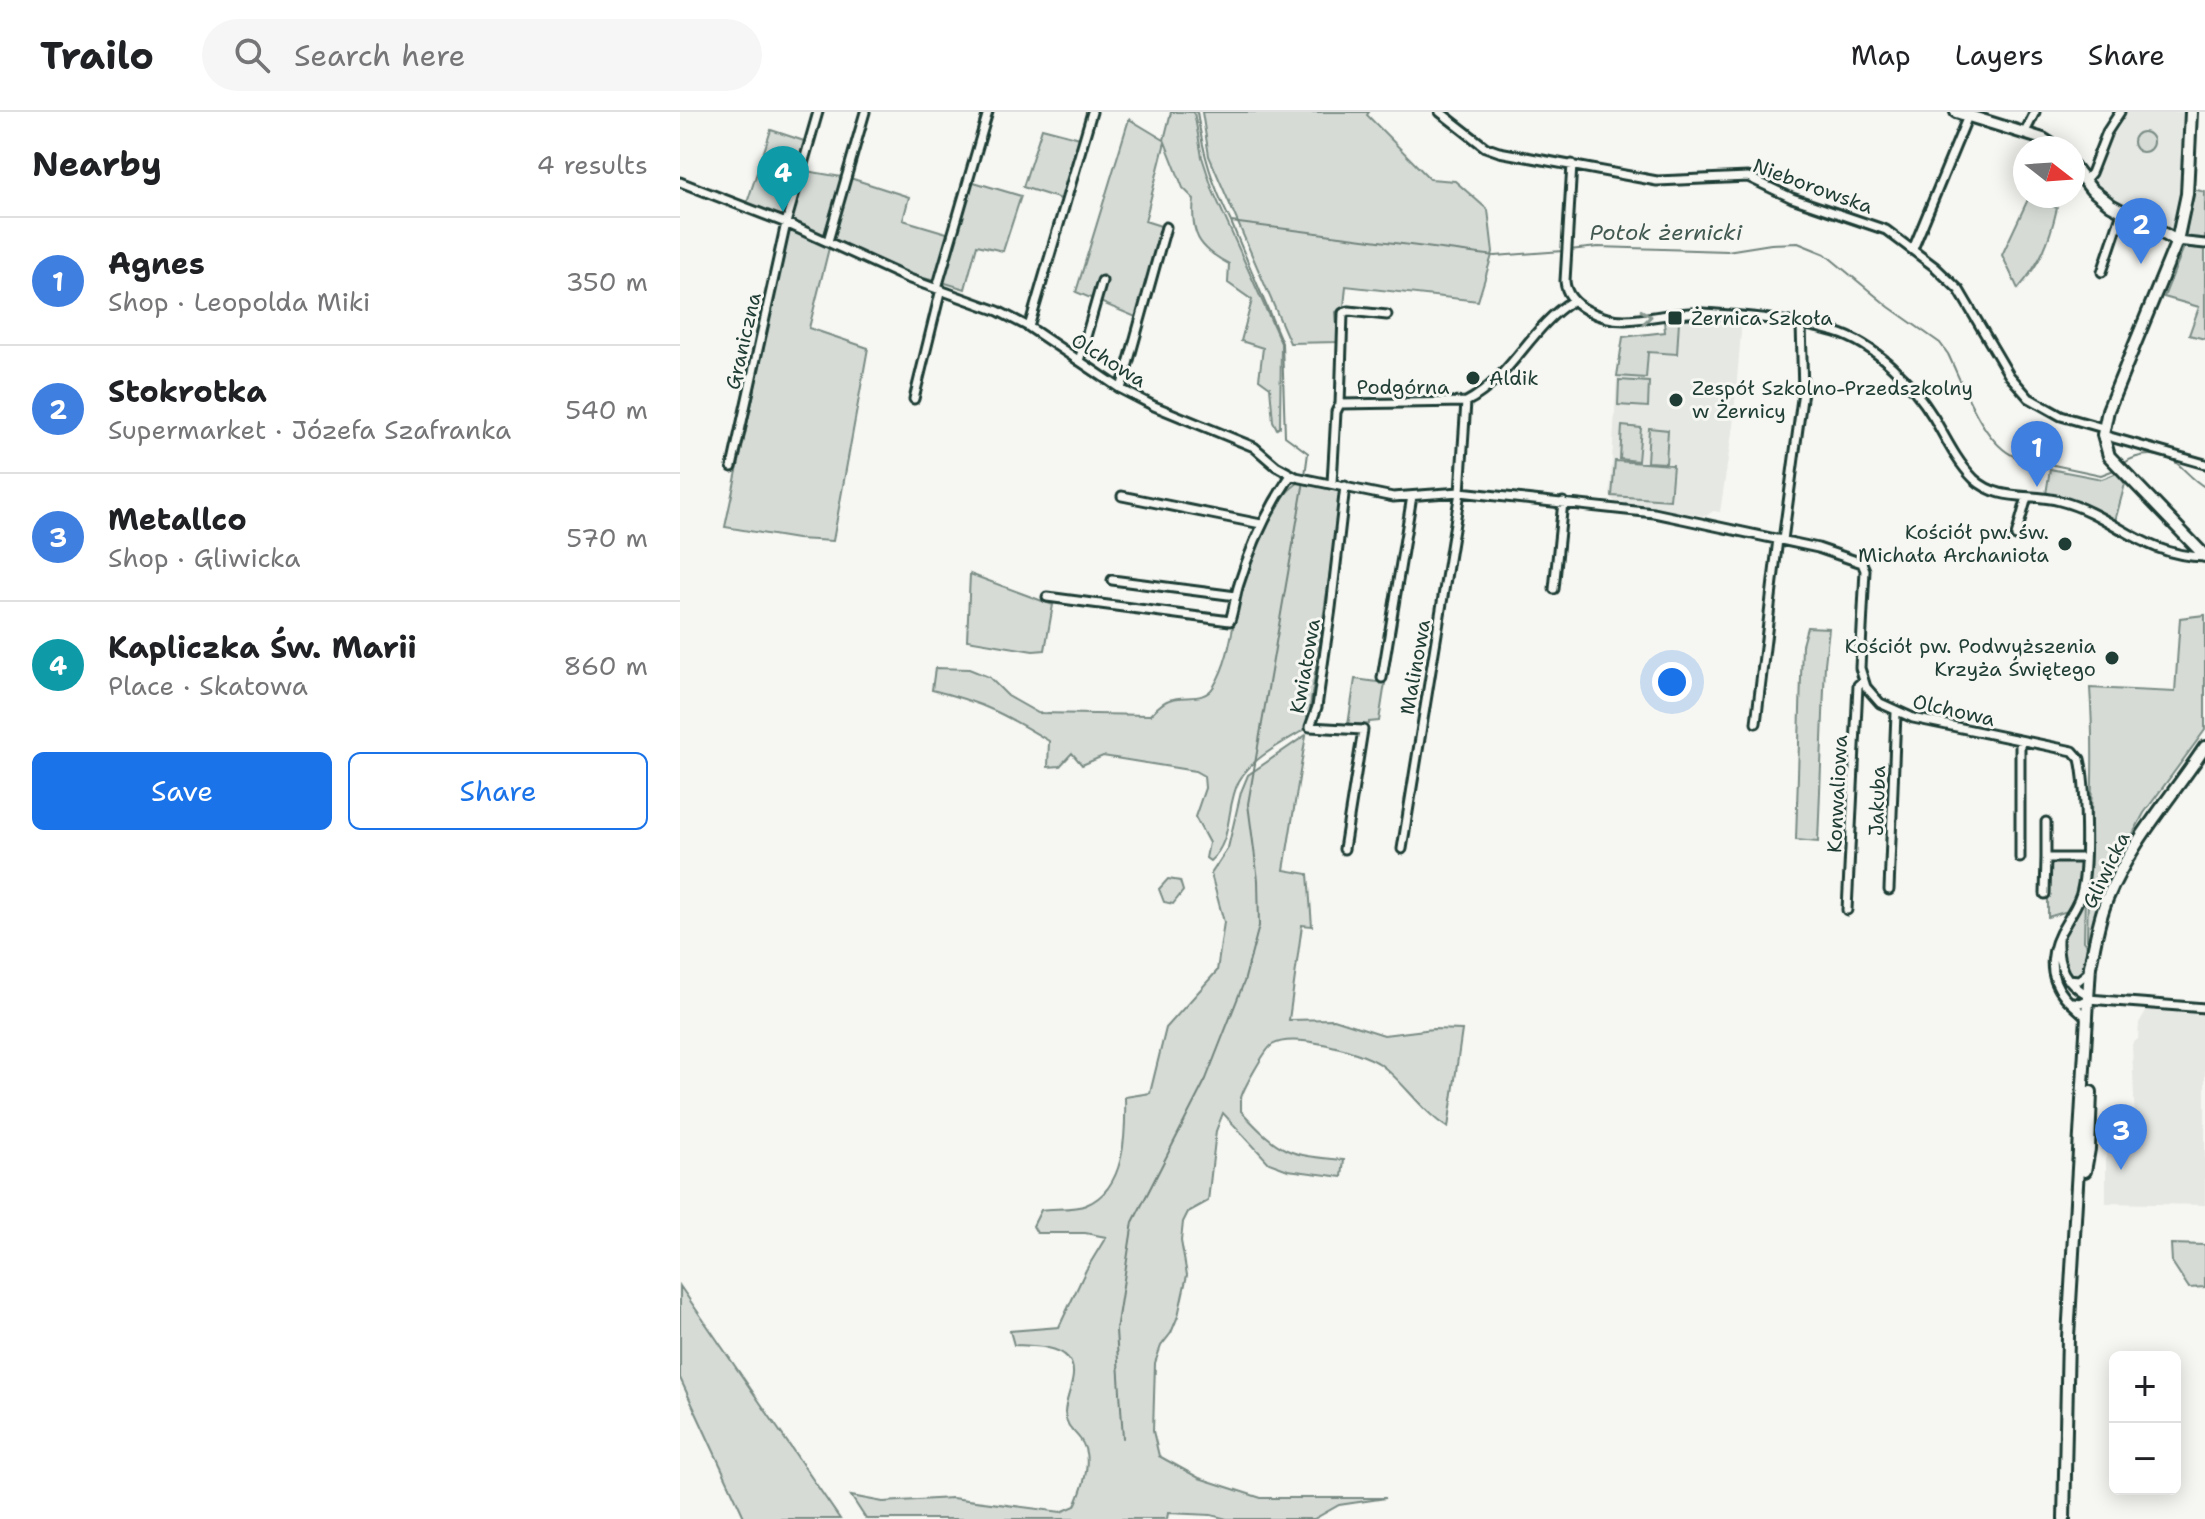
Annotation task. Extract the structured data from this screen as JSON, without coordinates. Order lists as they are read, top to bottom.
{
  "streets": {
    "street": [
      "Nieborowska",
      "Graniczna",
      "Olchowa",
      "Podgórna",
      "Kwiatowa",
      "Malinowa",
      "Konwaliowa",
      "Jakuba",
      "Gliwicka"
    ]
  },
  "crossings": [
    ["Graniczna", "Olchowa"],
    ["Olchowa", "Podgórna"],
    ["Olchowa", "Kwiatowa"],
    ["Olchowa", "Malinowa"],
    ["Olchowa", "Konwaliowa"],
    ["Olchowa", "Jakuba"],
    ["Olchowa", "Gliwicka"],
    ["Podgórna", "Malinowa"]
  ],
  "water": ["Potok żernicki"],
  "places": {
    "transit": ["Żernica Szkoła"],
    "other": [
      "Aldik",
      "Zespół Szkolno-Przedszkolny w Żernicy",
      "Kościół pw. św. Michała Archanioła",
      "Kościół pw. Podwyższenia Krzyża Świętego"
    ]
  },
  "north": "right",
  "page": {
    "header": "Trailo",
    "search": "Search here",
    "nav": ["Map", "Layers", "Share"],
    "heading": ["Nearby", "4 results"],
    "pins": [
      "4",
      "2",
      "1",
      "3"
    ],
    "list": [
      {
        "mark": "1",
        "name": "Agnes",
        "note": "Shop · Leopolda Miki",
        "value": "350 m"
      },
      {
        "mark": "2",
        "name": "Stokrotka",
        "note": "Supermarket · Józefa Szafranka",
        "value": "540 m"
      },
      {
        "mark": "3",
        "name": "Metallco",
        "note": "Shop · Gliwicka",
        "value": "570 m"
      },
      {
        "mark": "4",
        "name": "Kapliczka Św. Marii",
        "note": "Place · Skatowa",
        "value": "860 m"
      }
    ],
    "buttons": ["Save", "Share"],
    "map_buttons": ["+", "−"]
  }
}
